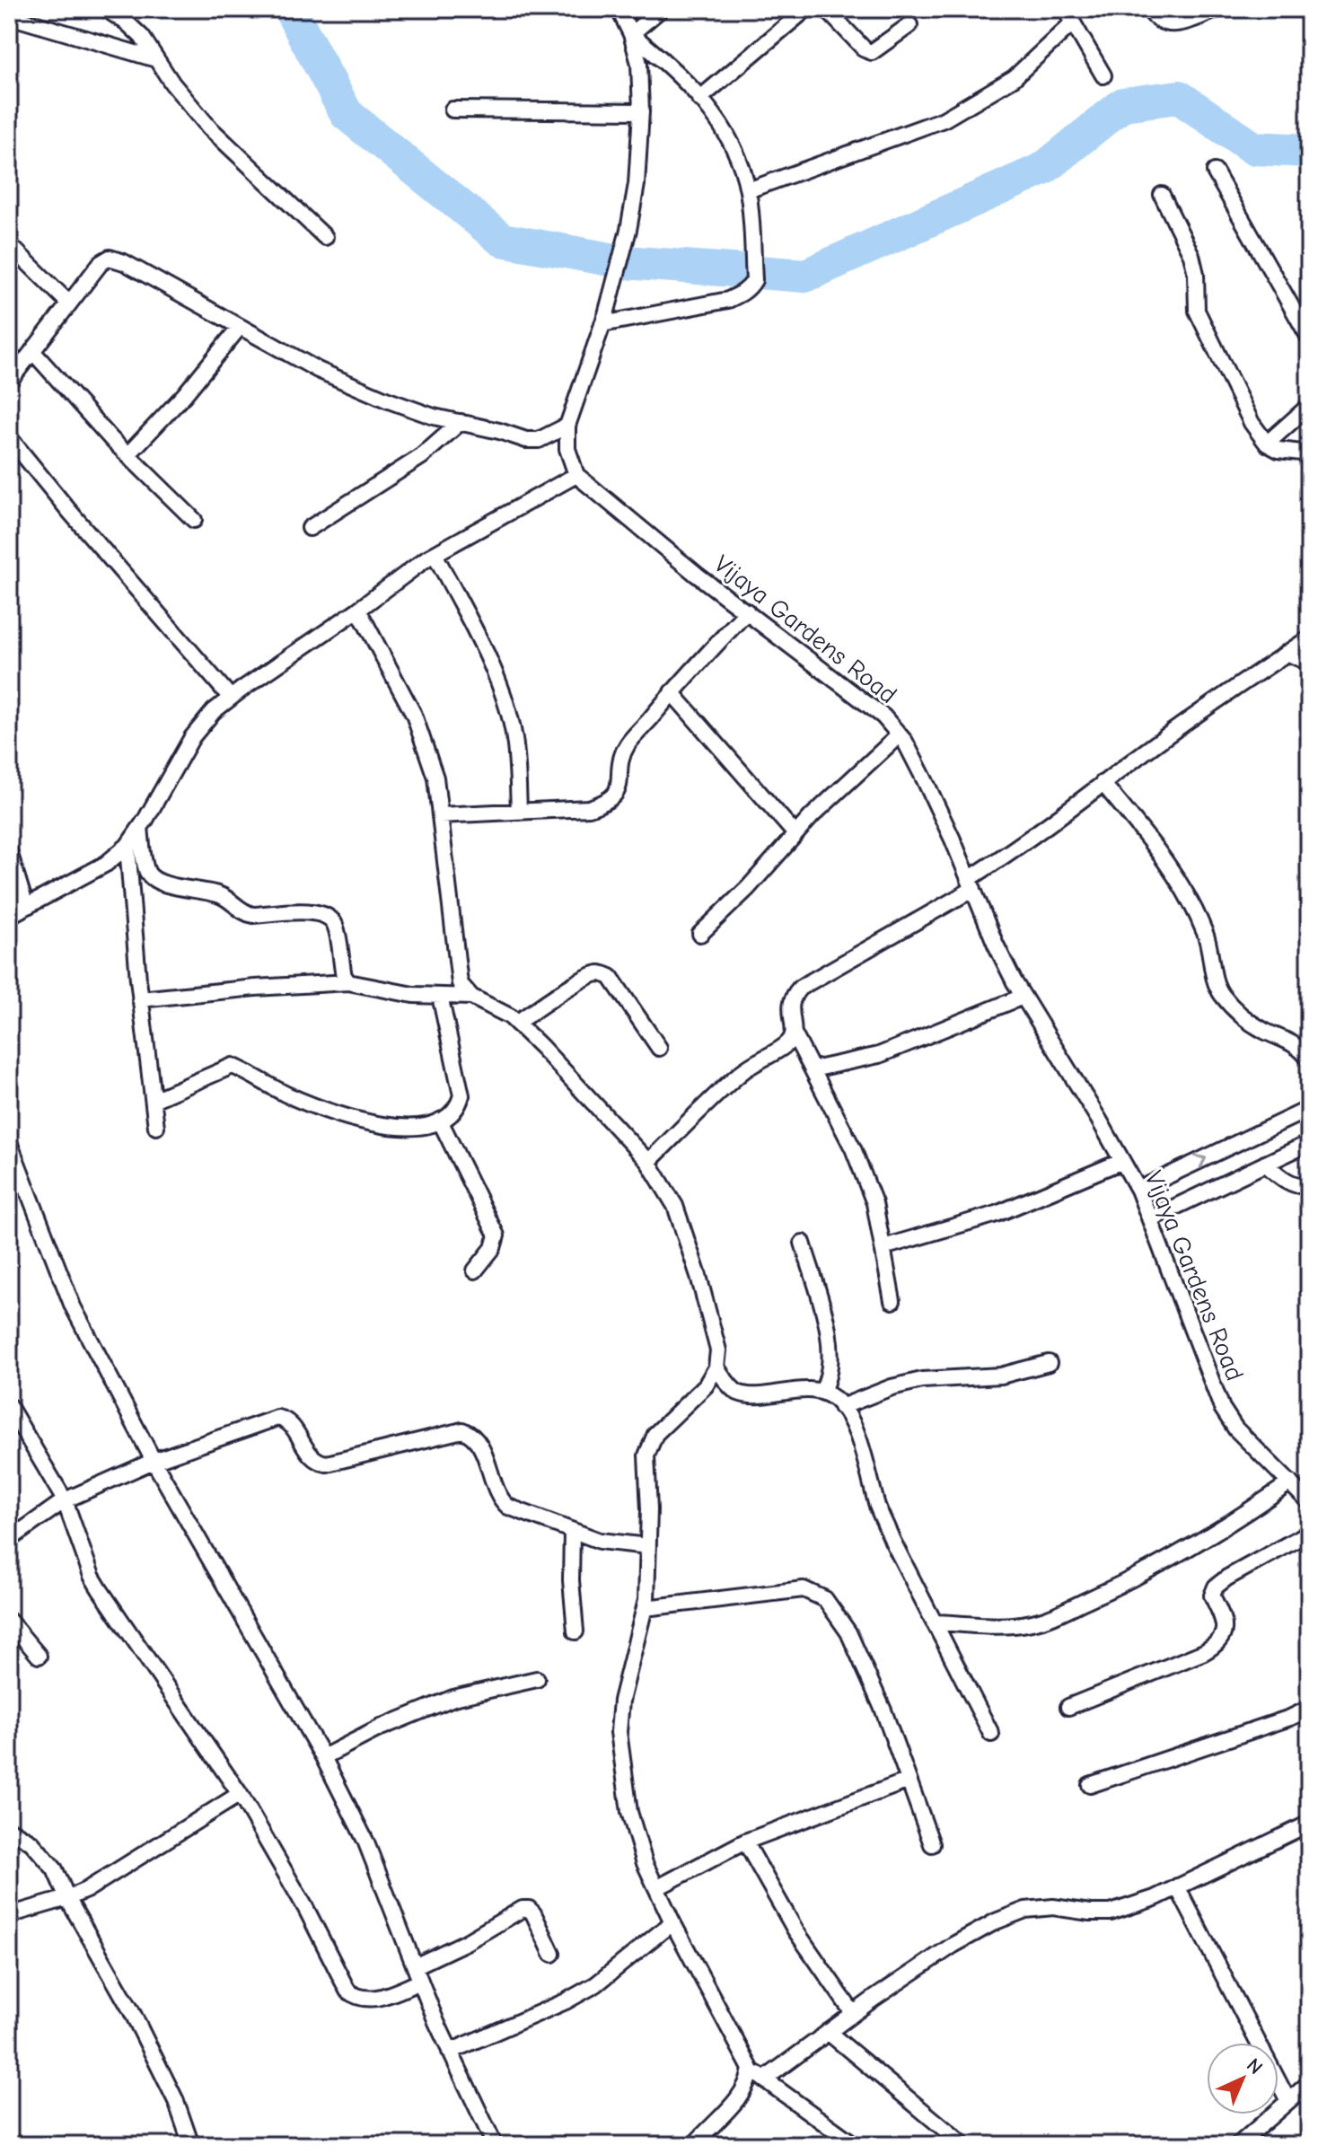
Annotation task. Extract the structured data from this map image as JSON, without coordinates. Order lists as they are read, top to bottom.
{
  "streets": {
    "street": ["Vijaya Gardens Road"]
  },
  "north": "top right"
}
